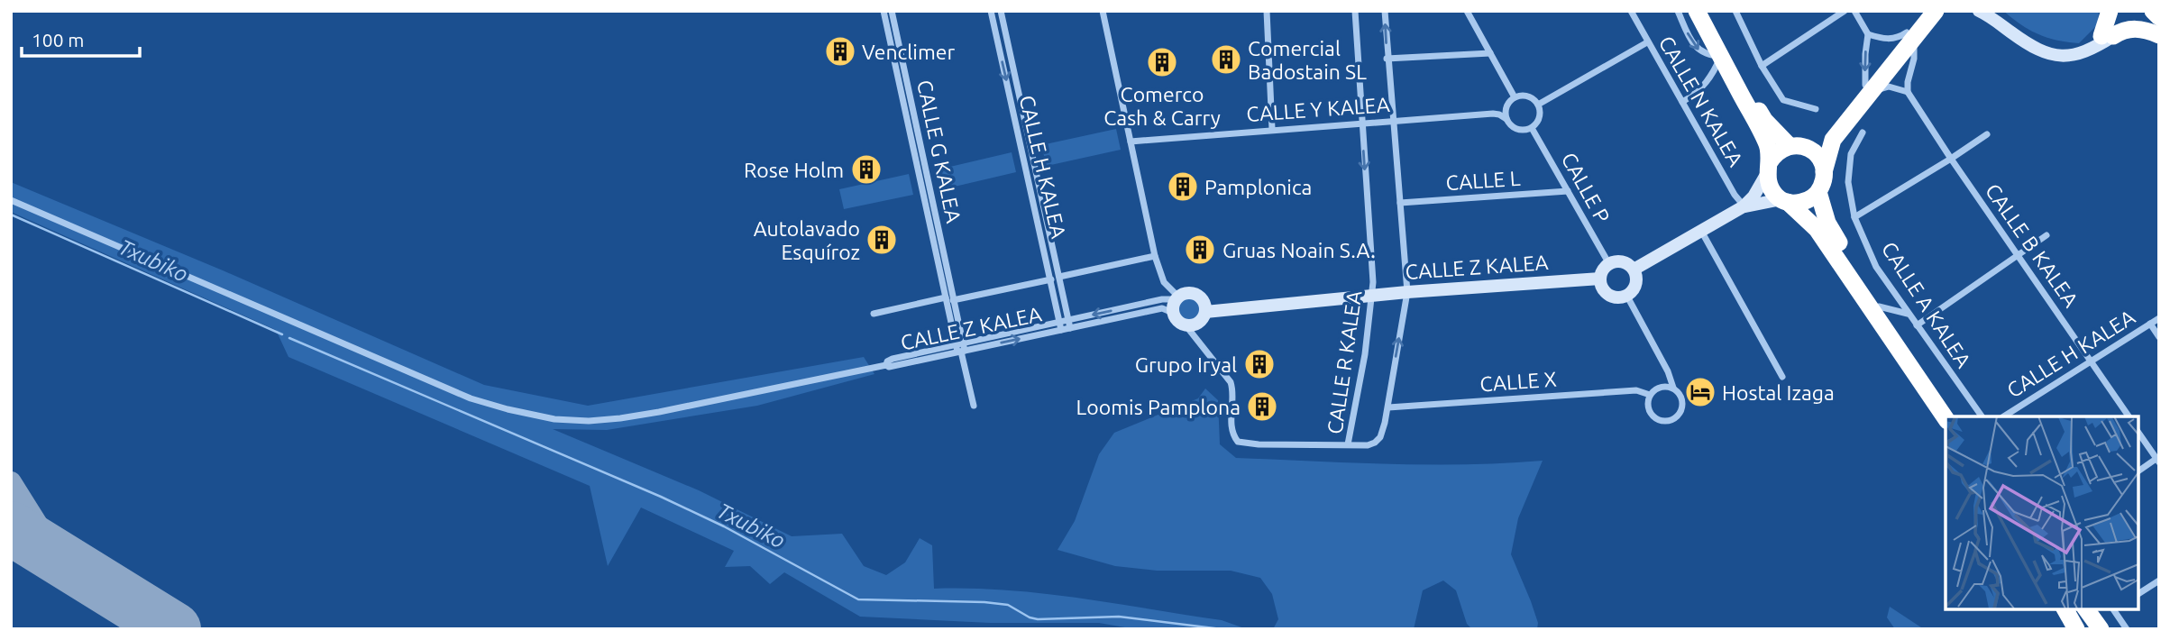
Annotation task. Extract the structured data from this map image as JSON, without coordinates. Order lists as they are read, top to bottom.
{
  "streets": {
    "street": [
      "CALLE N KALEA",
      "CALLE Y KALEA",
      "CALLE G KALEA",
      "CALLE H KALEA",
      "CALLE L",
      "CALLE P",
      "CALLE B KALEA",
      "CALLE Z KALEA",
      "CALLE A KALEA",
      "CALLE R KALEA",
      "CALLE X"
    ]
  },
  "crossings": [
    ["CALLE Y KALEA", "CALLE P"],
    ["CALLE Y KALEA", "CALLE R KALEA"],
    ["CALLE G KALEA", "CALLE Z KALEA"],
    ["CALLE H KALEA", "CALLE B KALEA"],
    ["CALLE H KALEA", "CALLE Z KALEA"],
    ["CALLE L", "CALLE P"],
    ["CALLE L", "CALLE R KALEA"],
    ["CALLE P", "CALLE Z KALEA"],
    ["CALLE Z KALEA", "CALLE R KALEA"],
    ["CALLE R KALEA", "CALLE X"]
  ],
  "water": ["Txubiko"],
  "places": {
    "building": [
      "Venclimer",
      "Comercial Badostain SL",
      "Comerco Cash & Carry",
      "Rose Holm",
      "Pamplonica",
      "Autolavado Esquíroz",
      "Gruas Noain S.A.",
      "Grupo Iryal",
      "Loomis Pamplona"
    ],
    "hotel": ["Hostal Izaga"]
  },
  "scale_bar": "100 m"
}
